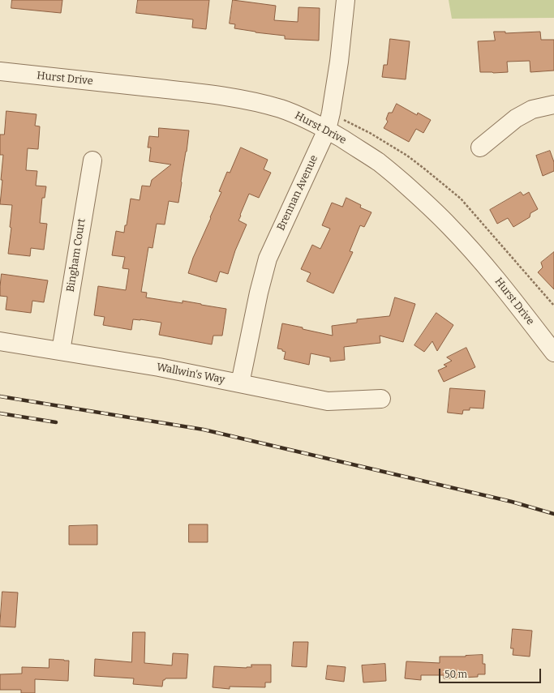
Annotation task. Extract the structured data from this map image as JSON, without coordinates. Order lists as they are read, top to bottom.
{
  "streets": {
    "street": [
      "Hurst Drive",
      "Brennan Avenue",
      "Bingham Court",
      "Wallwin's Way"
    ]
  },
  "crossings": [
    ["Hurst Drive", "Brennan Avenue"],
    ["Brennan Avenue", "Wallwin's Way"],
    ["Bingham Court", "Wallwin's Way"]
  ],
  "scale_bar": "50 m"
}
